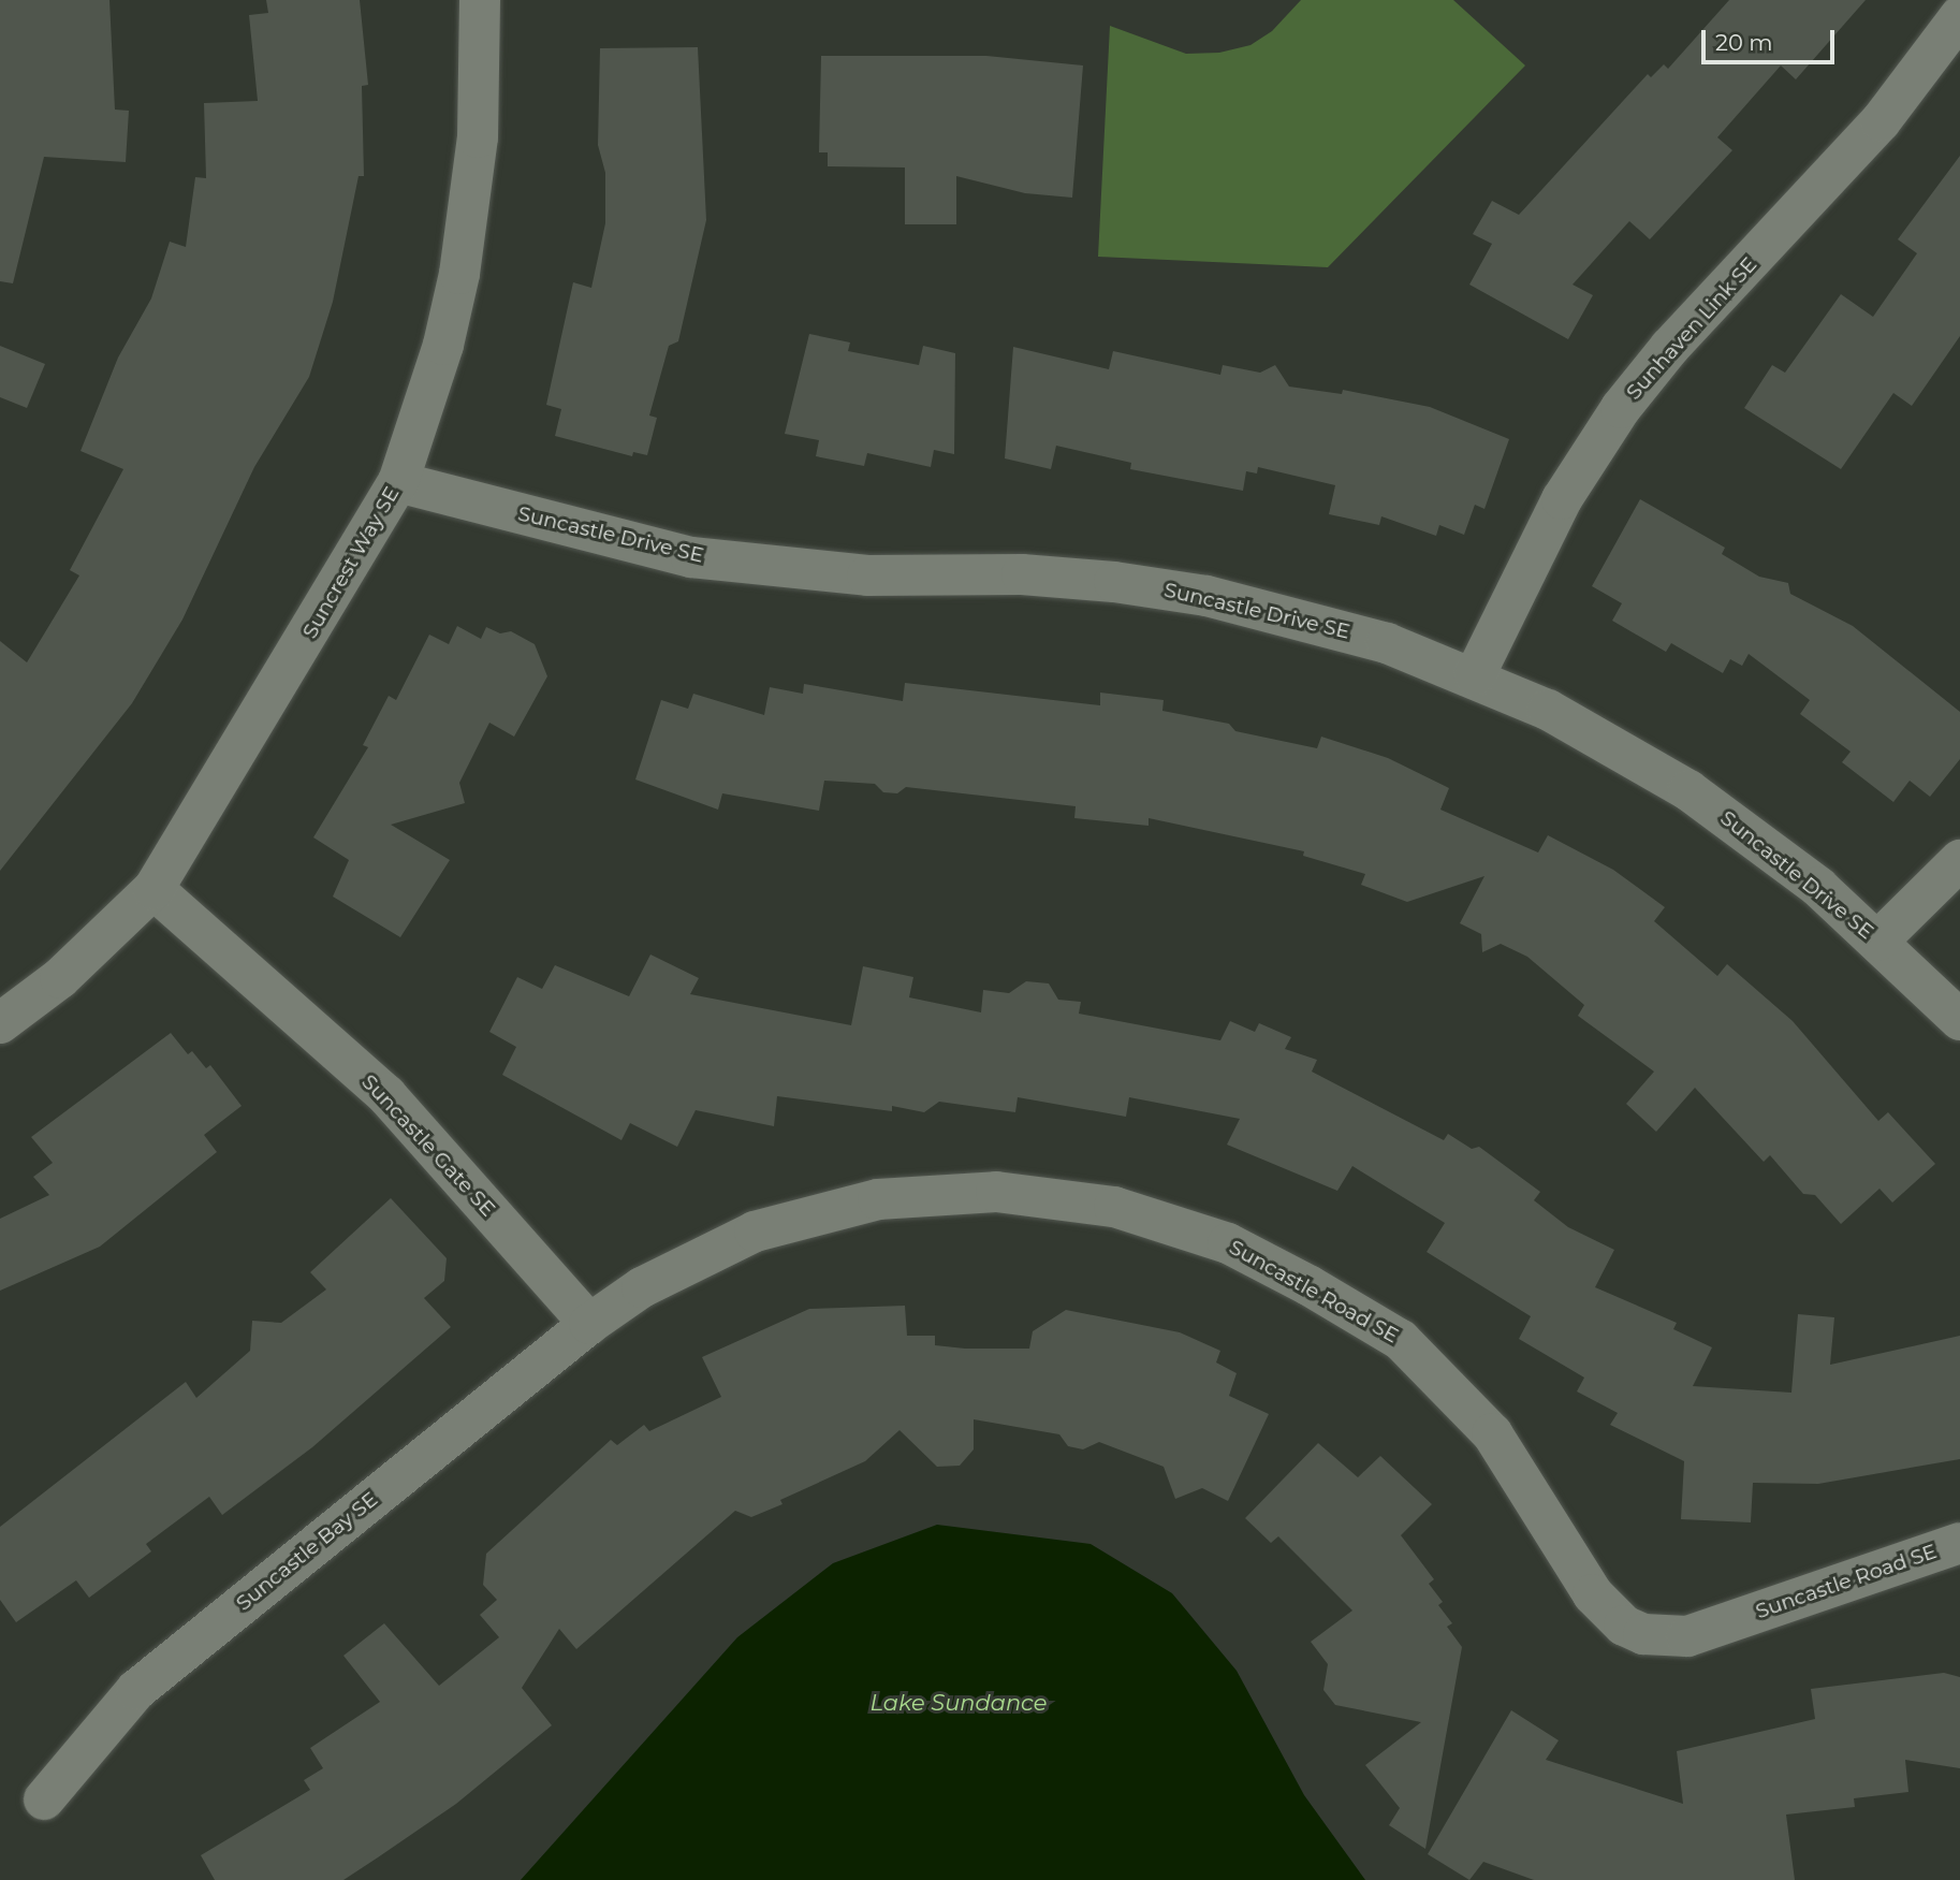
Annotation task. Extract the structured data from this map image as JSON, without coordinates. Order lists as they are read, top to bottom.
{
  "streets": {
    "street": [
      "Sunhaven Link SE",
      "Suncastle Drive SE",
      "Suncrest Way SE",
      "Suncastle Gate SE",
      "Suncastle Road SE",
      "Suncastle Bay SE"
    ]
  },
  "crossings": [
    ["Sunhaven Link SE", "Suncastle Drive SE"],
    ["Suncastle Drive SE", "Suncrest Way SE"],
    ["Suncrest Way SE", "Suncastle Gate SE"],
    ["Suncastle Gate SE", "Suncastle Road SE"],
    ["Suncastle Gate SE", "Suncastle Bay SE"],
    ["Suncastle Road SE", "Suncastle Bay SE"]
  ],
  "water": ["Lake Sundance"],
  "scale_bar": "20 m"
}
